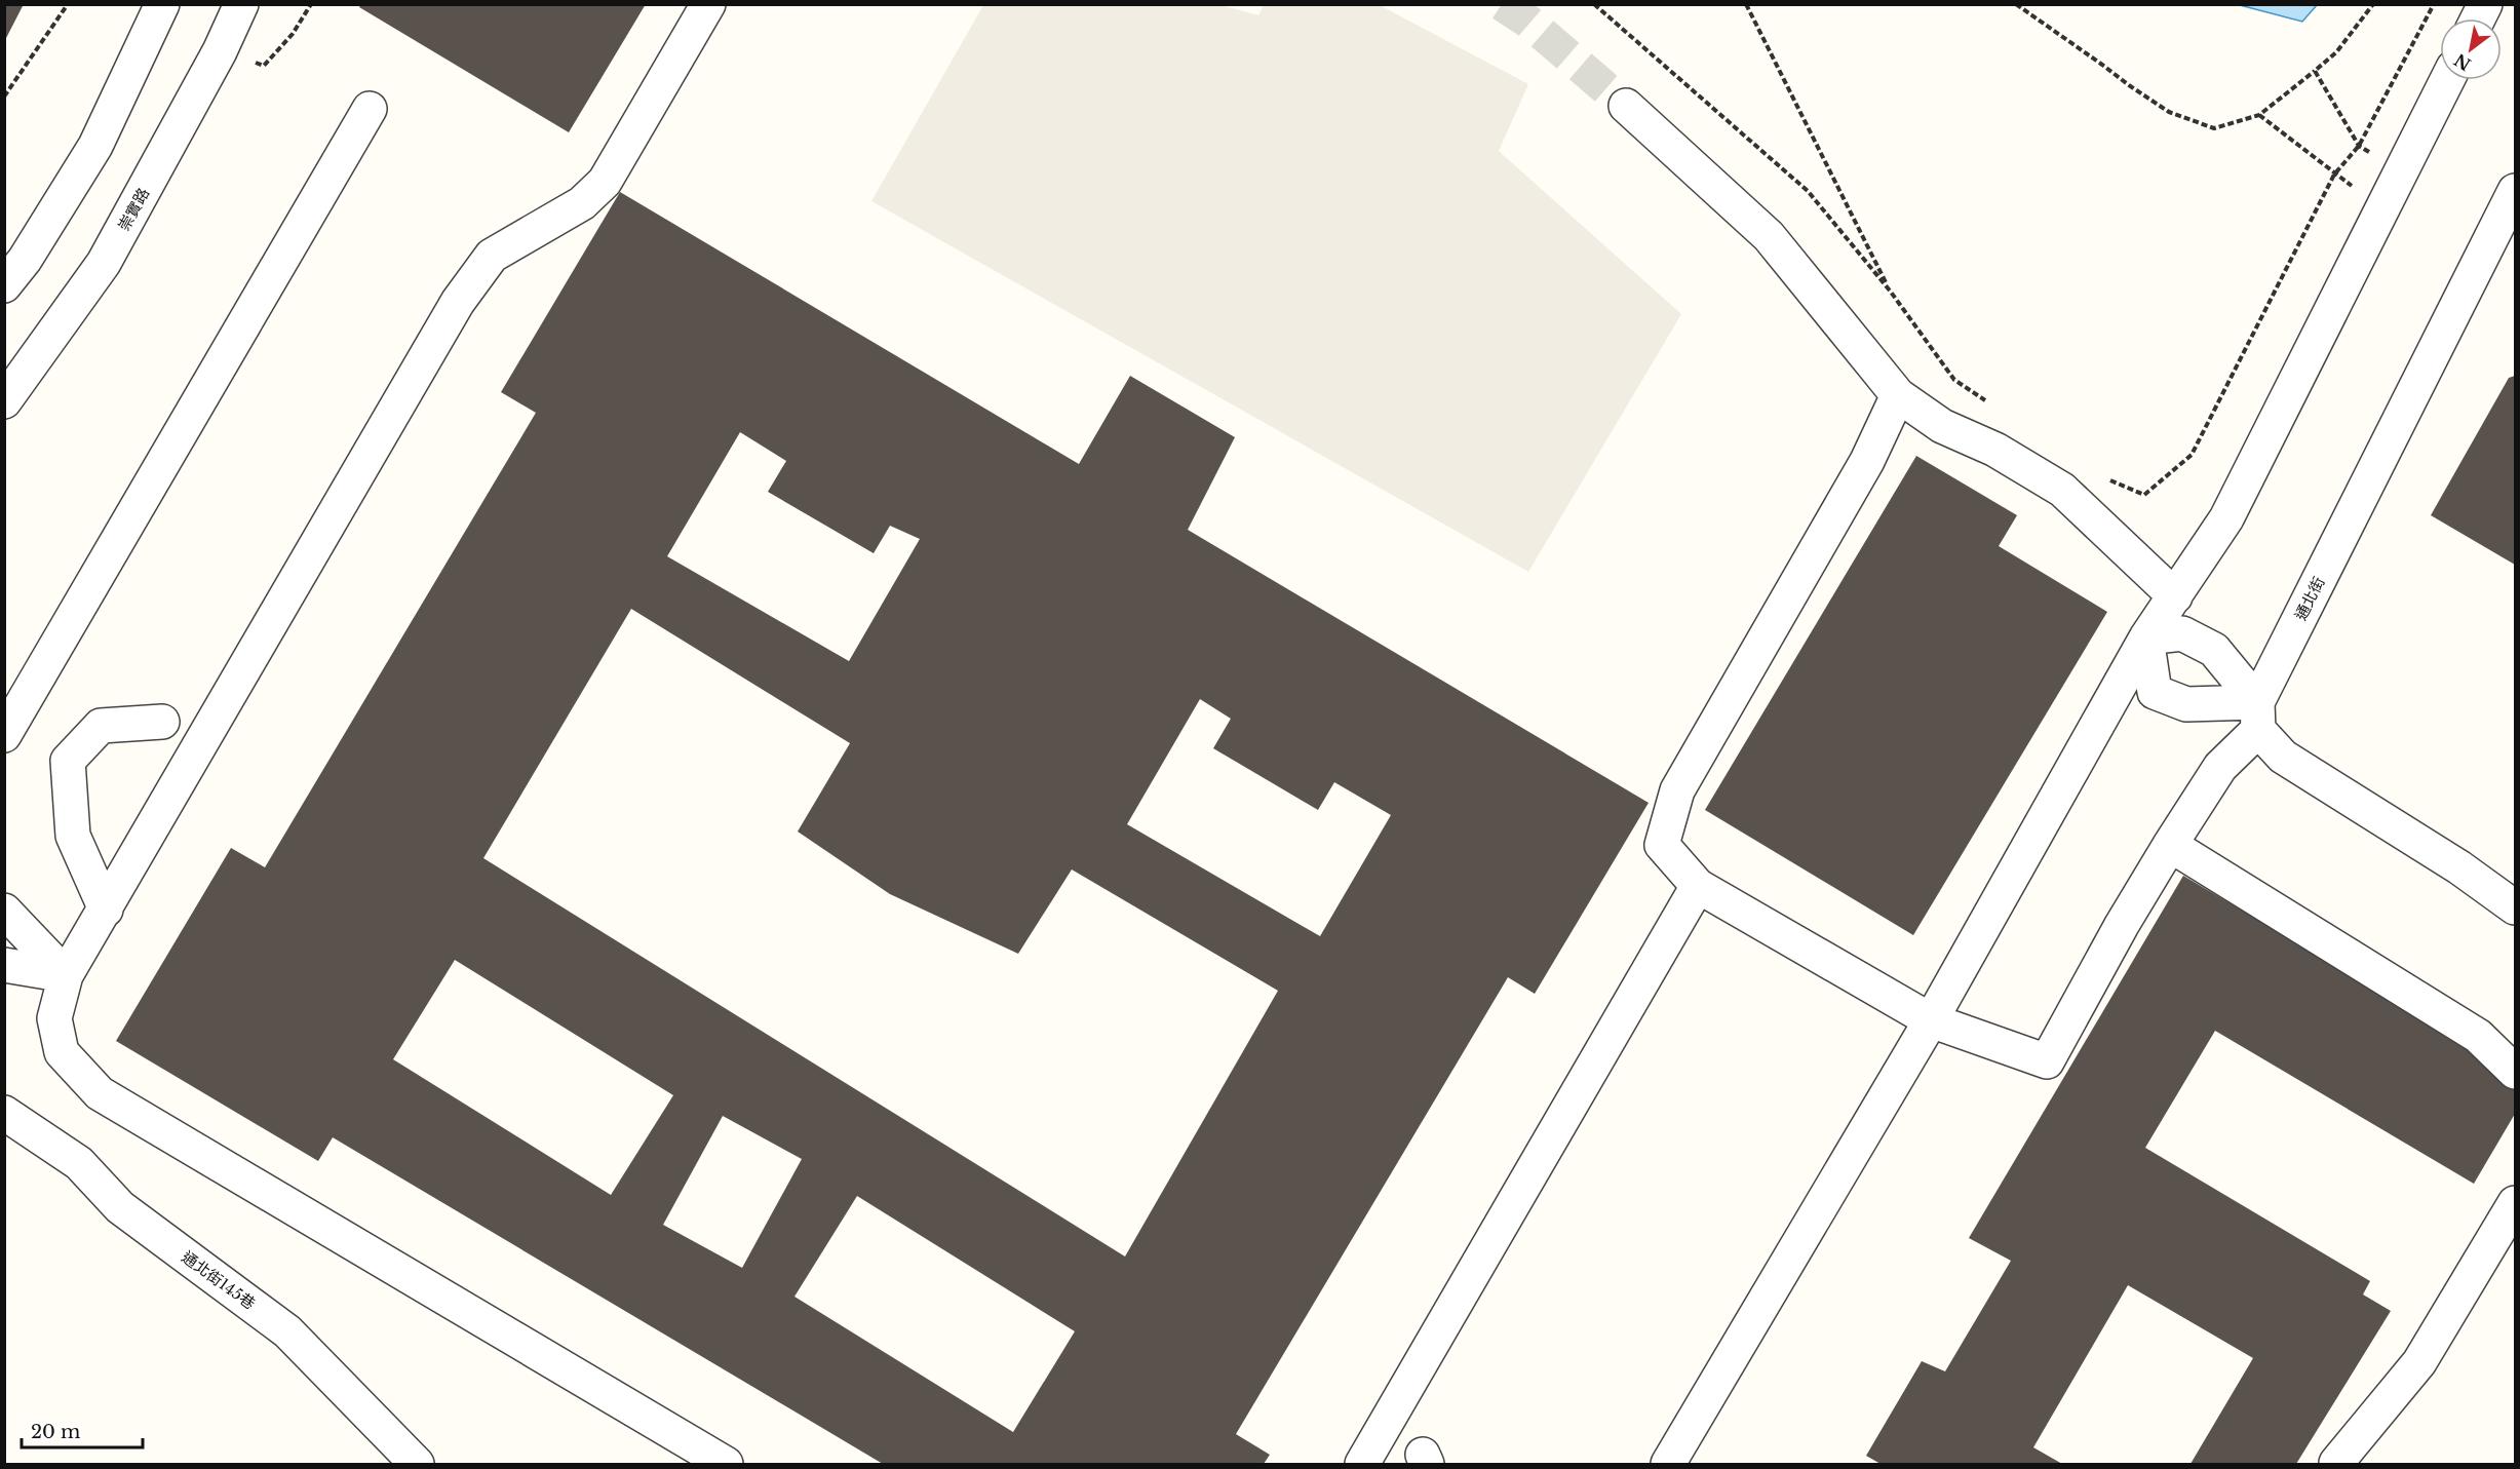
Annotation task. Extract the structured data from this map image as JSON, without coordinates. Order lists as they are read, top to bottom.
{
  "streets": {
    "street": ["崇實路", "通北街", "通北街145巷"]
  },
  "scale_bar": "20 m",
  "north": "bottom left"
}
